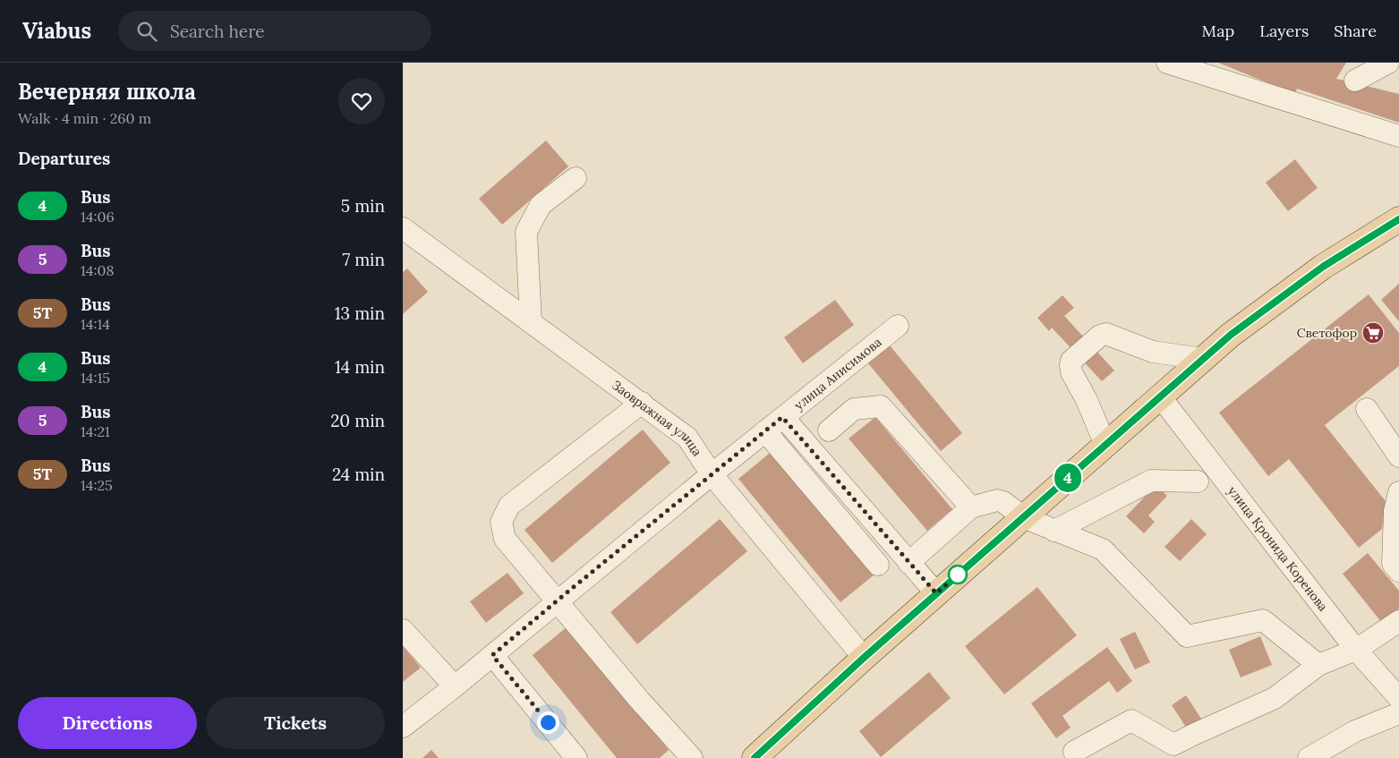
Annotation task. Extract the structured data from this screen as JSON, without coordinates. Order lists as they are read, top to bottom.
{
  "streets": {
    "street": ["улица Анисимова", "Заовражная улица", "улица Кронида Коренова"]
  },
  "crossings": [
    ["улица Анисимова", "Заовражная улица"]
  ],
  "places": {
    "supermarket": ["Светофор"]
  },
  "lines": ["bus line 4"],
  "page": {
    "header": "Viabus",
    "search": "Search here",
    "nav": ["Map", "Layers", "Share"],
    "heading": [
      ["Вечерняя школа", "Walk · 4 min · 260 m"],
      "Departures"
    ],
    "on_map": "4",
    "list": [
      {
        "mark": "4",
        "name": "Bus",
        "note": "14:06",
        "value": "5 min"
      },
      {
        "mark": "5",
        "name": "Bus",
        "note": "14:08",
        "value": "7 min"
      },
      {
        "mark": "5Т",
        "name": "Bus",
        "note": "14:14",
        "value": "13 min"
      },
      {
        "mark": "4",
        "name": "Bus",
        "note": "14:15",
        "value": "14 min"
      },
      {
        "mark": "5",
        "name": "Bus",
        "note": "14:21",
        "value": "20 min"
      },
      {
        "mark": "5Т",
        "name": "Bus",
        "note": "14:25",
        "value": "24 min"
      }
    ],
    "buttons": ["Directions", "Tickets"]
  }
}
